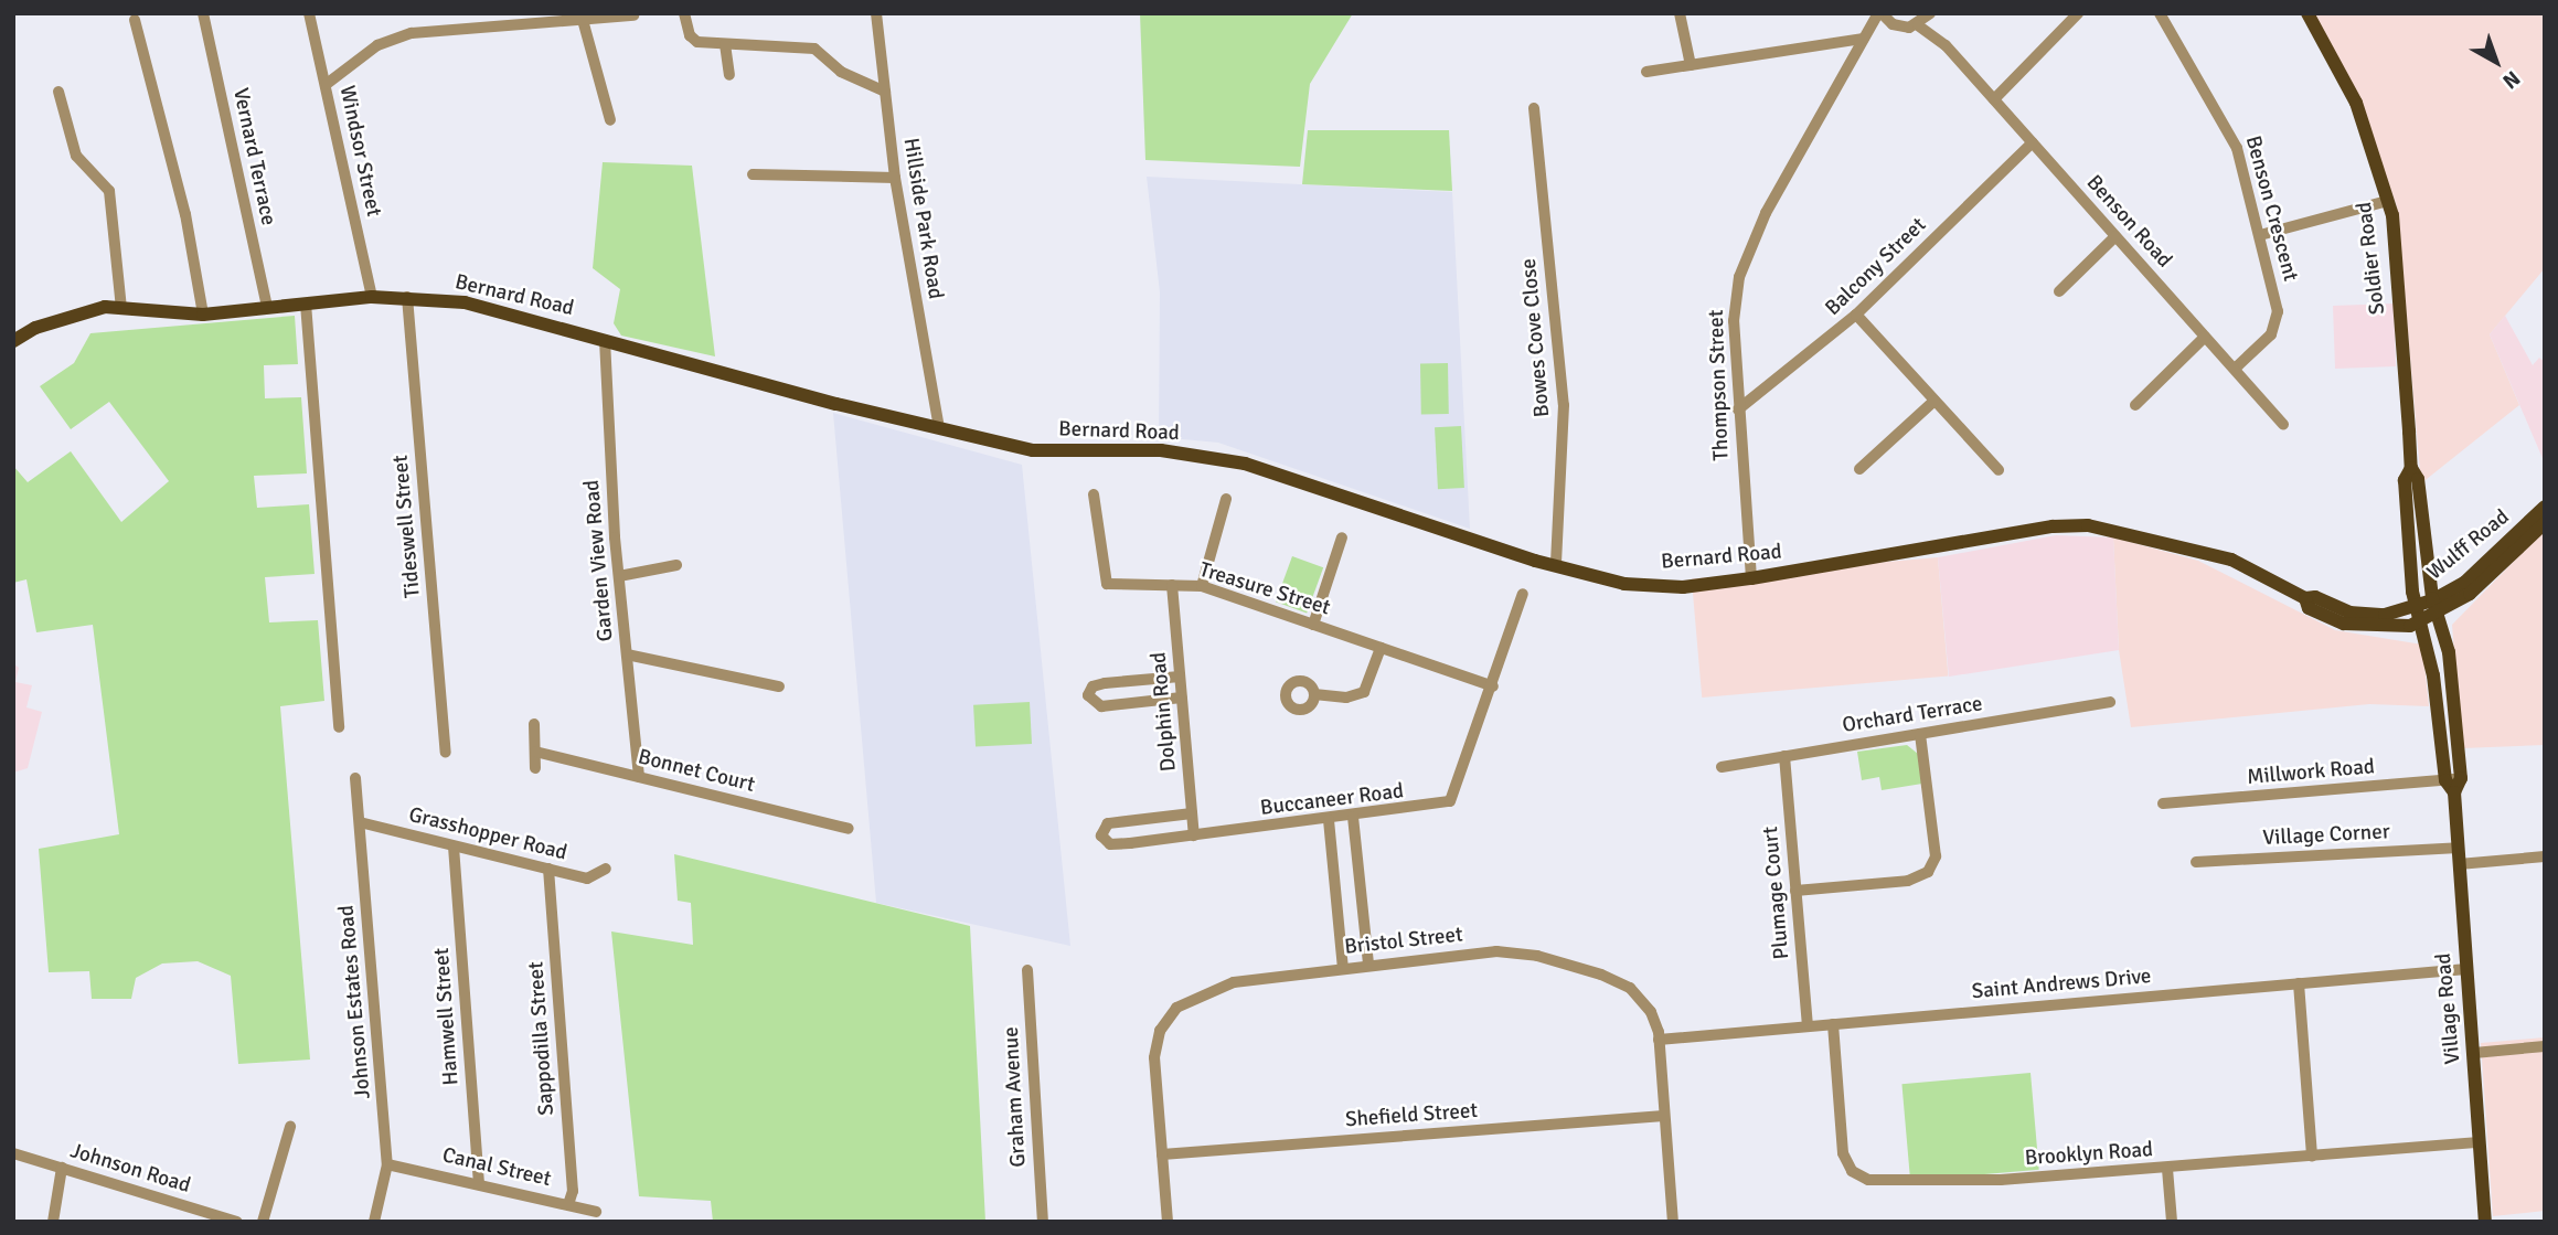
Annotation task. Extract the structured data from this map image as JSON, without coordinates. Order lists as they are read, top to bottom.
{
  "streets": {
    "main road": [
      "Soldier Road",
      "Bernard Road",
      "Wulff Road",
      "Village Road"
    ],
    "street": [
      "Windsor Street",
      "Vernard Terrace",
      "Benson Crescent",
      "Hillside Park Road",
      "Benson Road",
      "Balcony Street",
      "Bowes Cove Close",
      "Thompson Street",
      "Tideswell Street",
      "Garden View Road",
      "Treasure Street",
      "Dolphin Road",
      "Orchard Terrace",
      "Bonnet Court",
      "Millwork Road",
      "Buccaneer Road",
      "Grasshopper Road",
      "Village Corner",
      "Plumage Court",
      "Bristol Street",
      "Saint Andrews Drive",
      "Johnson Estates Road",
      "Hamwell Street",
      "Sappodilla Street",
      "Graham Avenue",
      "Shefield Street",
      "Brooklyn Road",
      "Canal Street",
      "Johnson Road"
    ]
  },
  "crossings": [
    ["Windsor Street", "Bernard Road"],
    ["Vernard Terrace", "Bernard Road"],
    ["Benson Crescent", "Benson Road"],
    ["Hillside Park Road", "Bernard Road"],
    ["Benson Road", "Balcony Street"],
    ["Soldier Road", "Bernard Road"],
    ["Soldier Road", "Wulff Road"],
    ["Balcony Street", "Thompson Street"],
    ["Bernard Road", "Bowes Cove Close"],
    ["Bernard Road", "Thompson Street"],
    ["Bernard Road", "Tideswell Street"],
    ["Bernard Road", "Wulff Road"],
    ["Bernard Road", "Garden View Road"],
    ["Garden View Road", "Bonnet Court"],
    ["Treasure Street", "Dolphin Road"],
    ["Treasure Street", "Buccaneer Road"],
    ["Dolphin Road", "Buccaneer Road"],
    ["Orchard Terrace", "Plumage Court"],
    ["Millwork Road", "Village Road"],
    ["Grasshopper Road", "Johnson Estates Road"],
    ["Grasshopper Road", "Hamwell Street"],
    ["Grasshopper Road", "Sappodilla Street"],
    ["Village Corner", "Village Road"],
    ["Plumage Court", "Saint Andrews Drive"],
    ["Bristol Street", "Saint Andrews Drive"],
    ["Bristol Street", "Shefield Street"],
    ["Saint Andrews Drive", "Village Road"],
    ["Saint Andrews Drive", "Brooklyn Road"],
    ["Johnson Estates Road", "Canal Street"],
    ["Village Road", "Brooklyn Road"],
    ["Hamwell Street", "Canal Street"],
    ["Sappodilla Street", "Canal Street"]
  ],
  "north": "bottom right"
}
